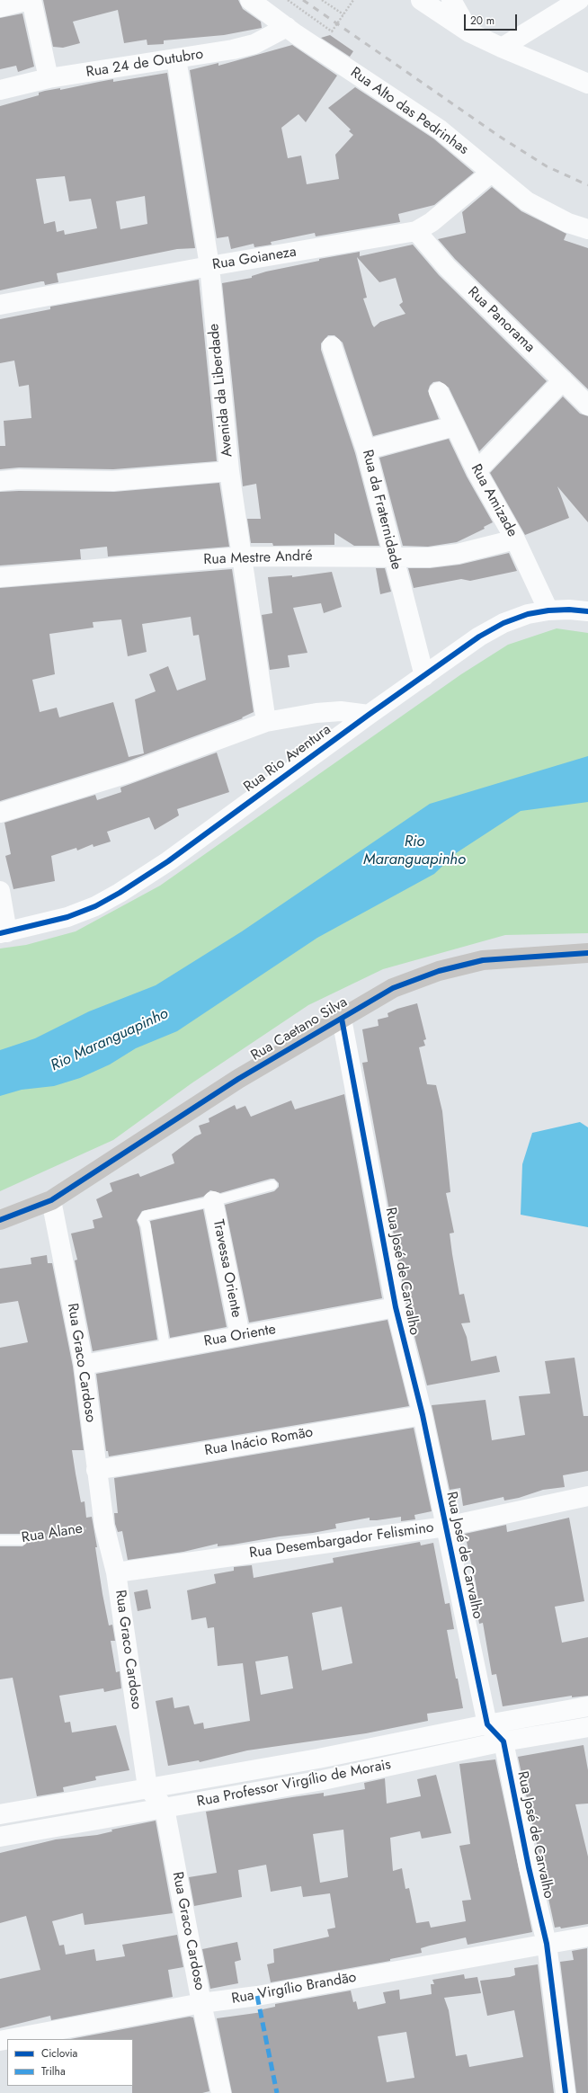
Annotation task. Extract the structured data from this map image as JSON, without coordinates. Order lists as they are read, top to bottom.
{
  "streets": {
    "main road": ["Rua Caetano Silva"],
    "street": [
      "Rua 24 de Outubro",
      "Rua Alto das Pedrinhas",
      "Rua Goianeza",
      "Rua Panorama",
      "Avenida da Liberdade",
      "Rua Amizade",
      "Rua da Fraternidade",
      "Rua Mestre André",
      "Rua Rio Aventura",
      "Travessa Oriente",
      "Rua José de Carvalho",
      "Rua Oriente",
      "Rua Graco Cardoso",
      "Rua Inácio Romão",
      "Rua Desembargador Felismino",
      "Rua Professor Virgílio de Morais",
      "Rua Virgílio Brandão"
    ],
    "lane": ["Rua Alane"]
  },
  "crossings": [
    ["Rua 24 de Outubro", "Rua Alto das Pedrinhas"],
    ["Rua 24 de Outubro", "Avenida da Liberdade"],
    ["Rua Alto das Pedrinhas", "Rua Goianeza"],
    ["Rua Goianeza", "Rua Panorama"],
    ["Rua Goianeza", "Avenida da Liberdade"],
    ["Avenida da Liberdade", "Rua Mestre André"],
    ["Avenida da Liberdade", "Rua Rio Aventura"],
    ["Rua Amizade", "Rua Mestre André"],
    ["Rua Amizade", "Rua Rio Aventura"],
    ["Rua da Fraternidade", "Rua Mestre André"],
    ["Rua da Fraternidade", "Rua Rio Aventura"],
    ["Rua Caetano Silva", "Rua José de Carvalho"],
    ["Rua Caetano Silva", "Rua Graco Cardoso"],
    ["Travessa Oriente", "Rua Oriente"],
    ["Rua José de Carvalho", "Rua Oriente"],
    ["Rua José de Carvalho", "Rua Inácio Romão"],
    ["Rua José de Carvalho", "Rua Desembargador Felismino"],
    ["Rua José de Carvalho", "Rua Professor Virgílio de Morais"],
    ["Rua José de Carvalho", "Rua Virgílio Brandão"],
    ["Rua Oriente", "Rua Graco Cardoso"],
    ["Rua Graco Cardoso", "Rua Inácio Romão"],
    ["Rua Graco Cardoso", "Rua Alane"],
    ["Rua Graco Cardoso", "Rua Desembargador Felismino"],
    ["Rua Graco Cardoso", "Rua Professor Virgílio de Morais"],
    ["Rua Graco Cardoso", "Rua Virgílio Brandão"]
  ],
  "water": ["Rio Maranguapinho"],
  "legend": ["Ciclovia", "Trilha"],
  "scale_bar": "20 m"
}
